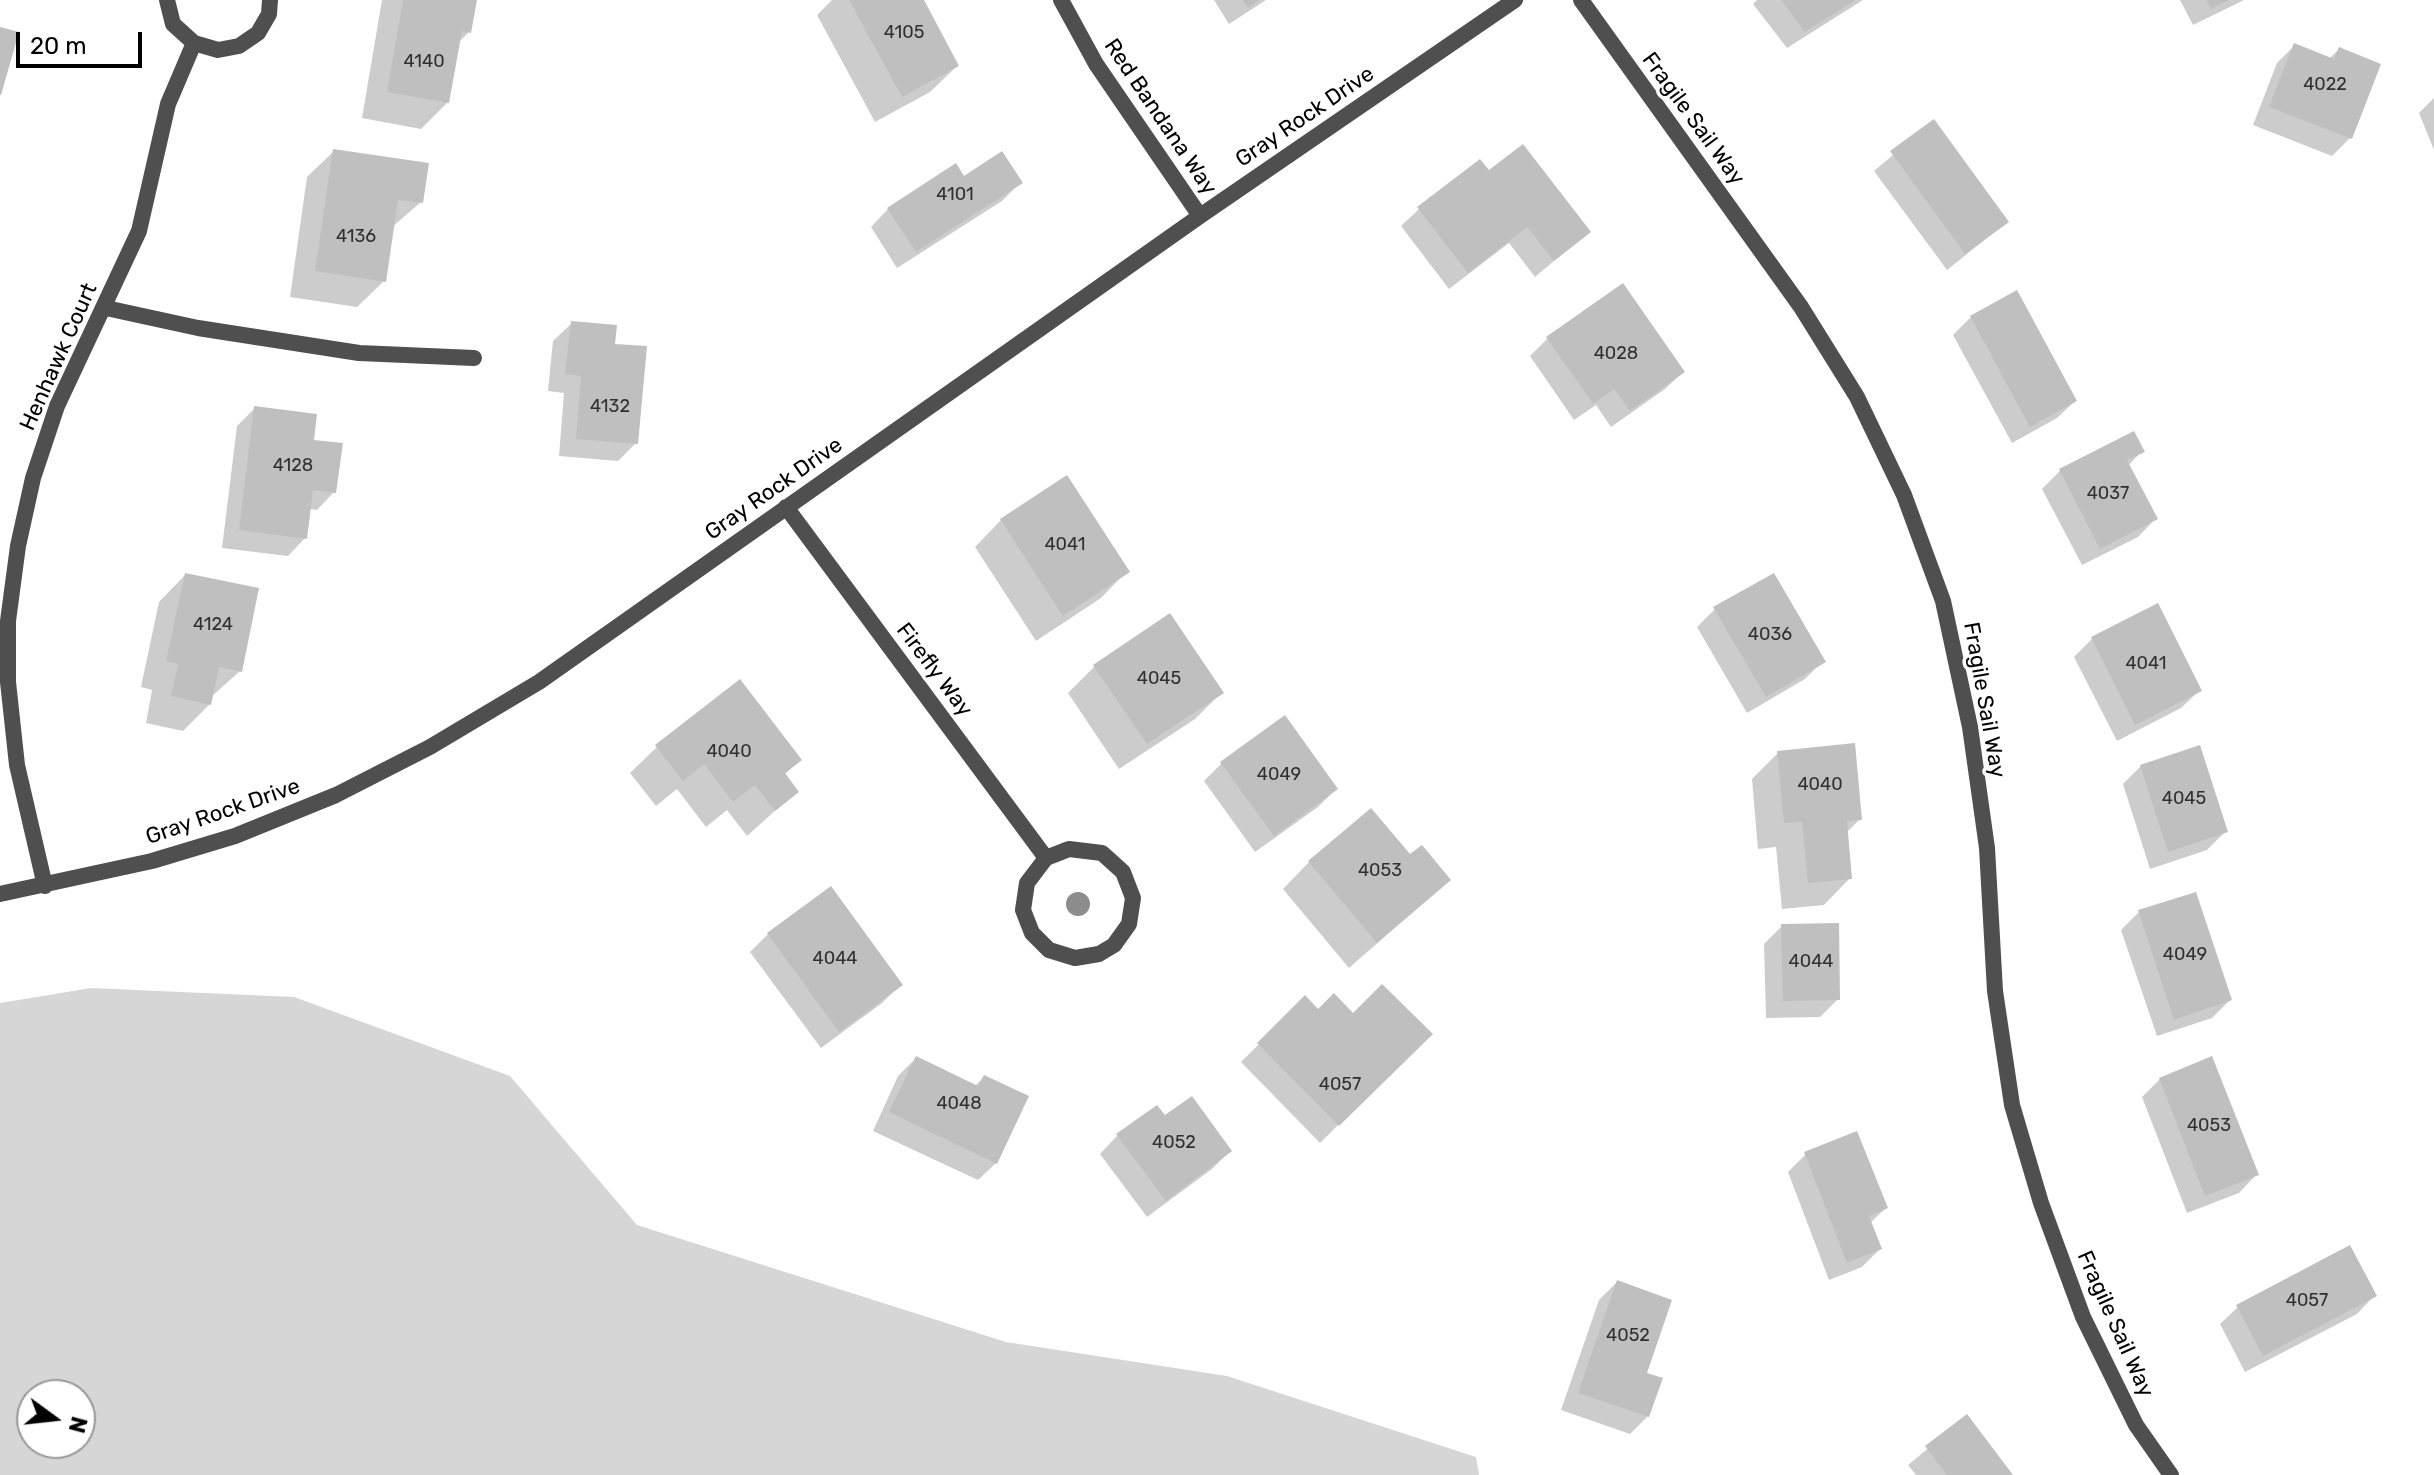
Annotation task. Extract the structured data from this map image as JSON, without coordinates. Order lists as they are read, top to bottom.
{
  "streets": {
    "street": [
      "Red Bandana Way",
      "Gray Rock Drive",
      "Fragile Sail Way",
      "Henhawk Court",
      "Firefly Way"
    ]
  },
  "crossings": [
    ["Red Bandana Way", "Gray Rock Drive"],
    ["Gray Rock Drive", "Henhawk Court"],
    ["Gray Rock Drive", "Firefly Way"]
  ],
  "house_numbers": [
    "4105",
    "4140",
    "4022",
    "4101",
    "4136",
    "4028",
    "4132",
    "4128",
    "4037",
    "4041",
    "4124",
    "4036",
    "4041",
    "4045",
    "4040",
    "4049",
    "4040",
    "4045",
    "4053",
    "4049",
    "4044",
    "4044",
    "4057",
    "4048",
    "4053",
    "4052",
    "4057",
    "4052"
  ],
  "scale_bar": "20 m",
  "north": "right"
}
